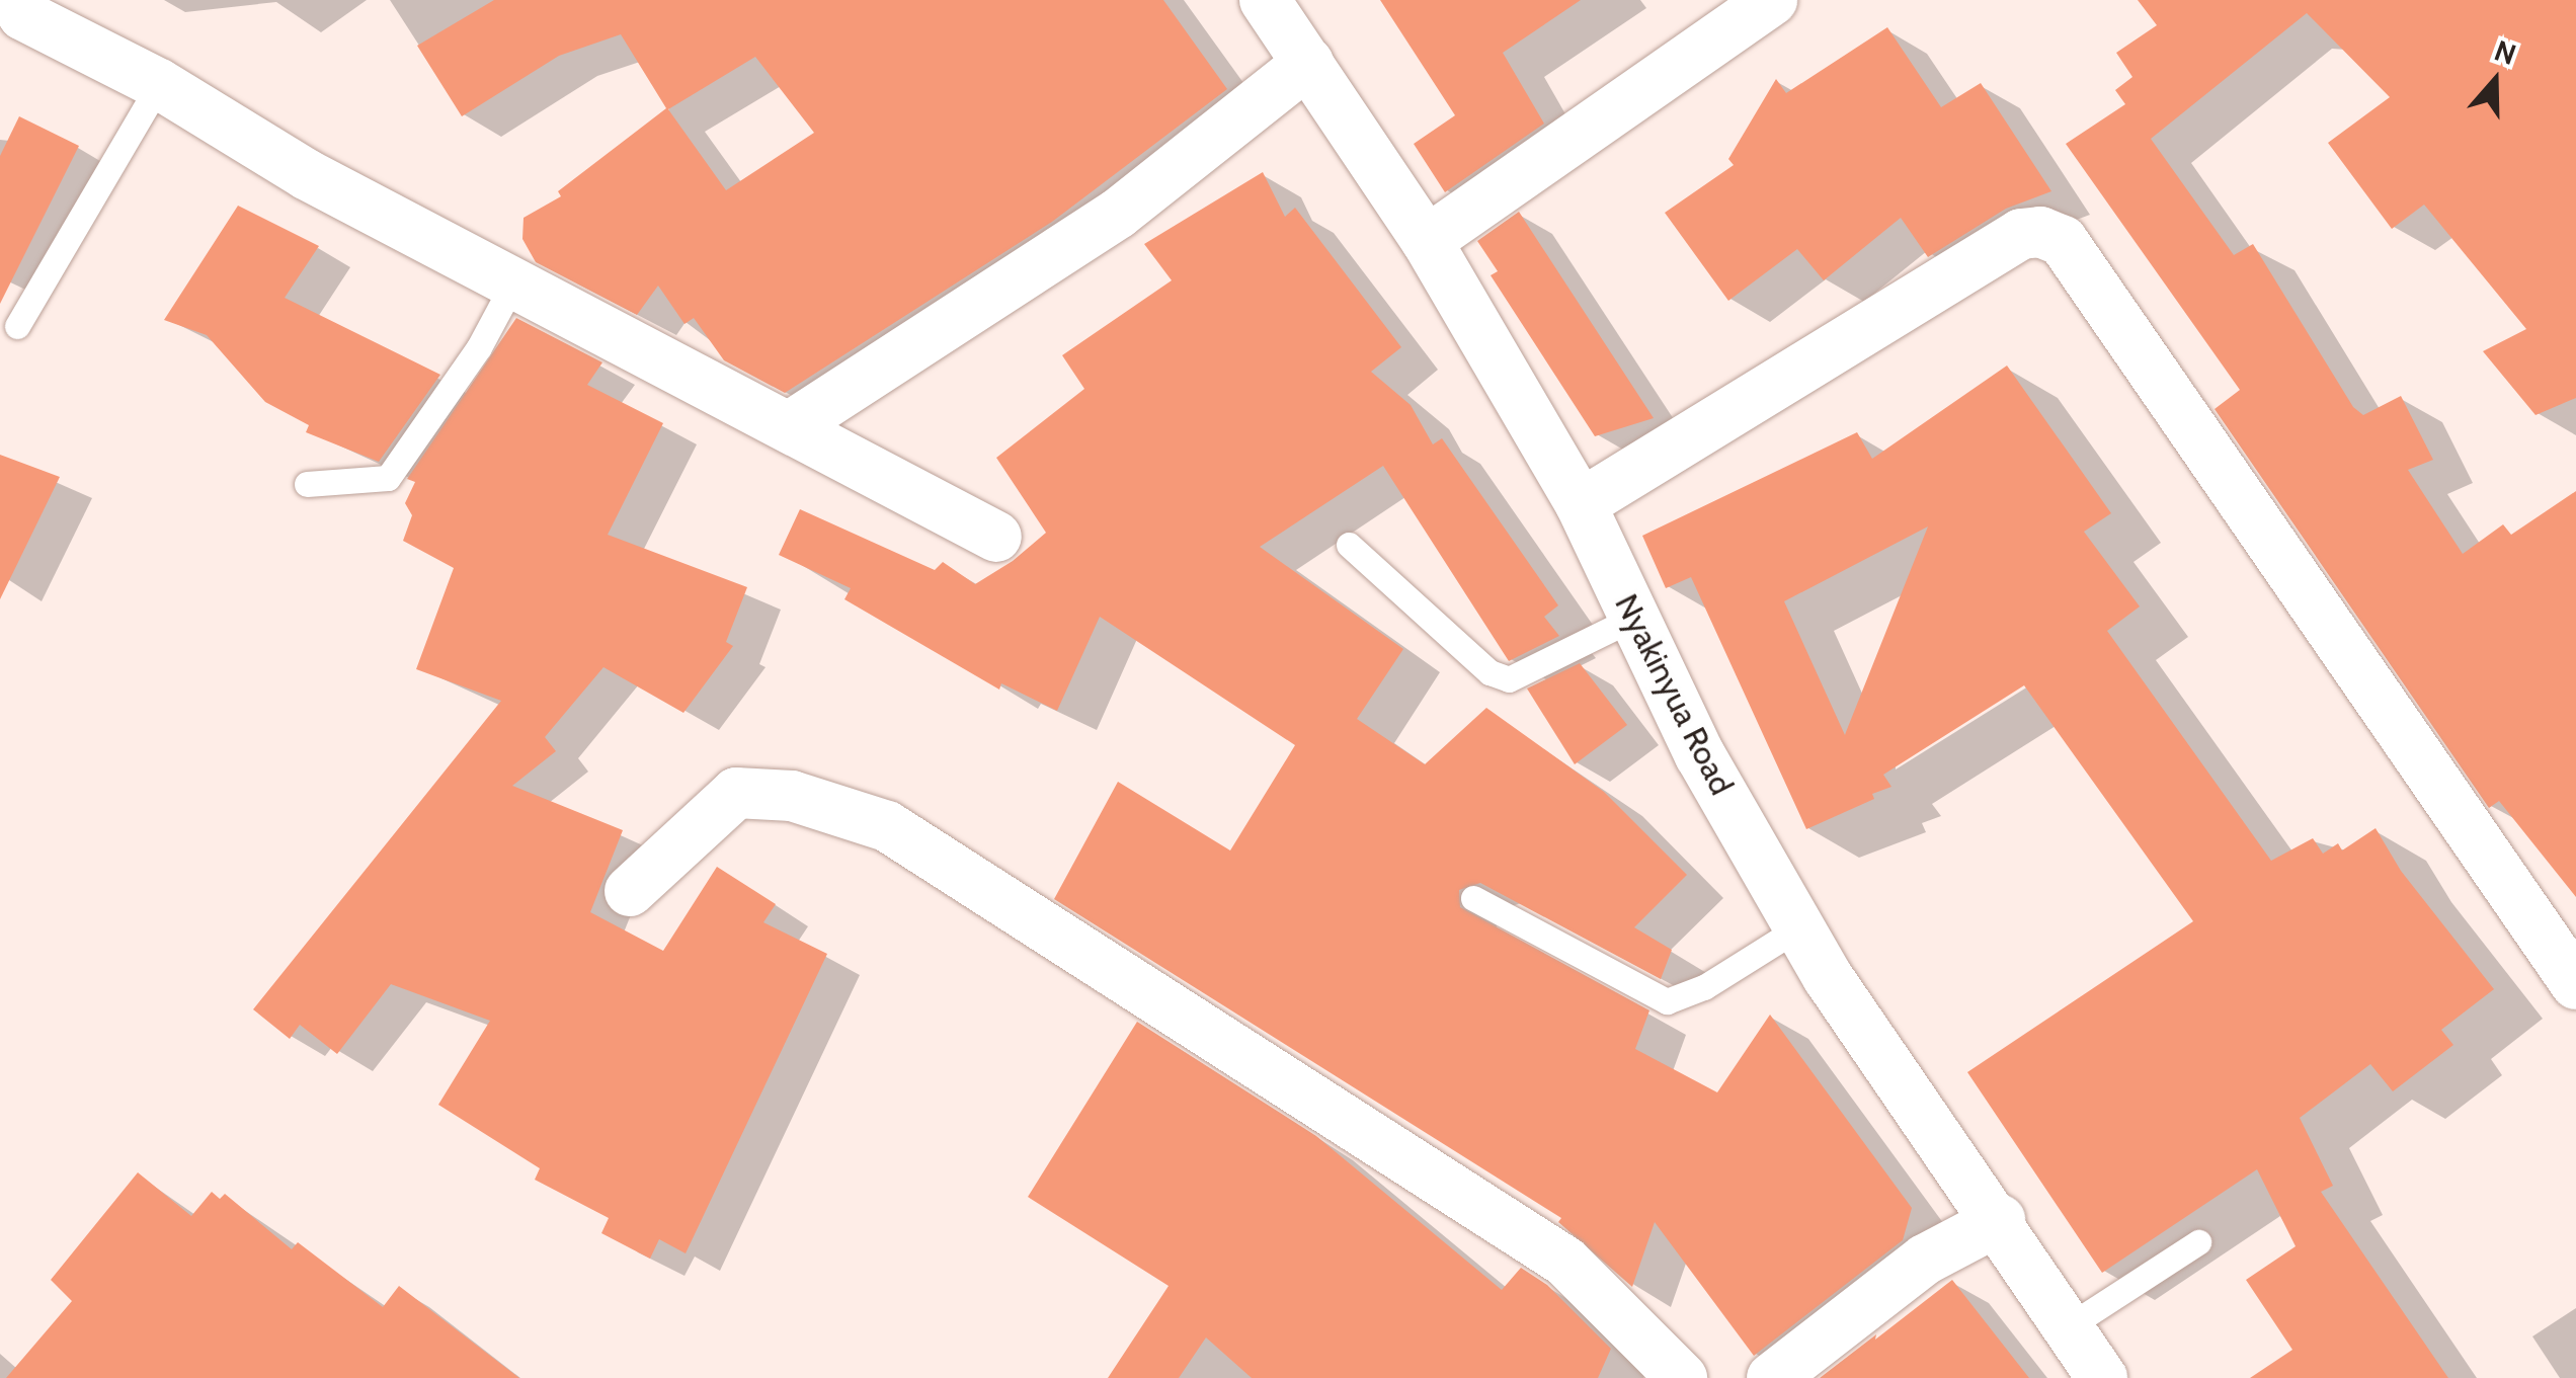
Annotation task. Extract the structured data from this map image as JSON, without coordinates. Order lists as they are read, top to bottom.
{
  "streets": {
    "street": ["Nyakinyua Road"]
  },
  "north": "top"
}
